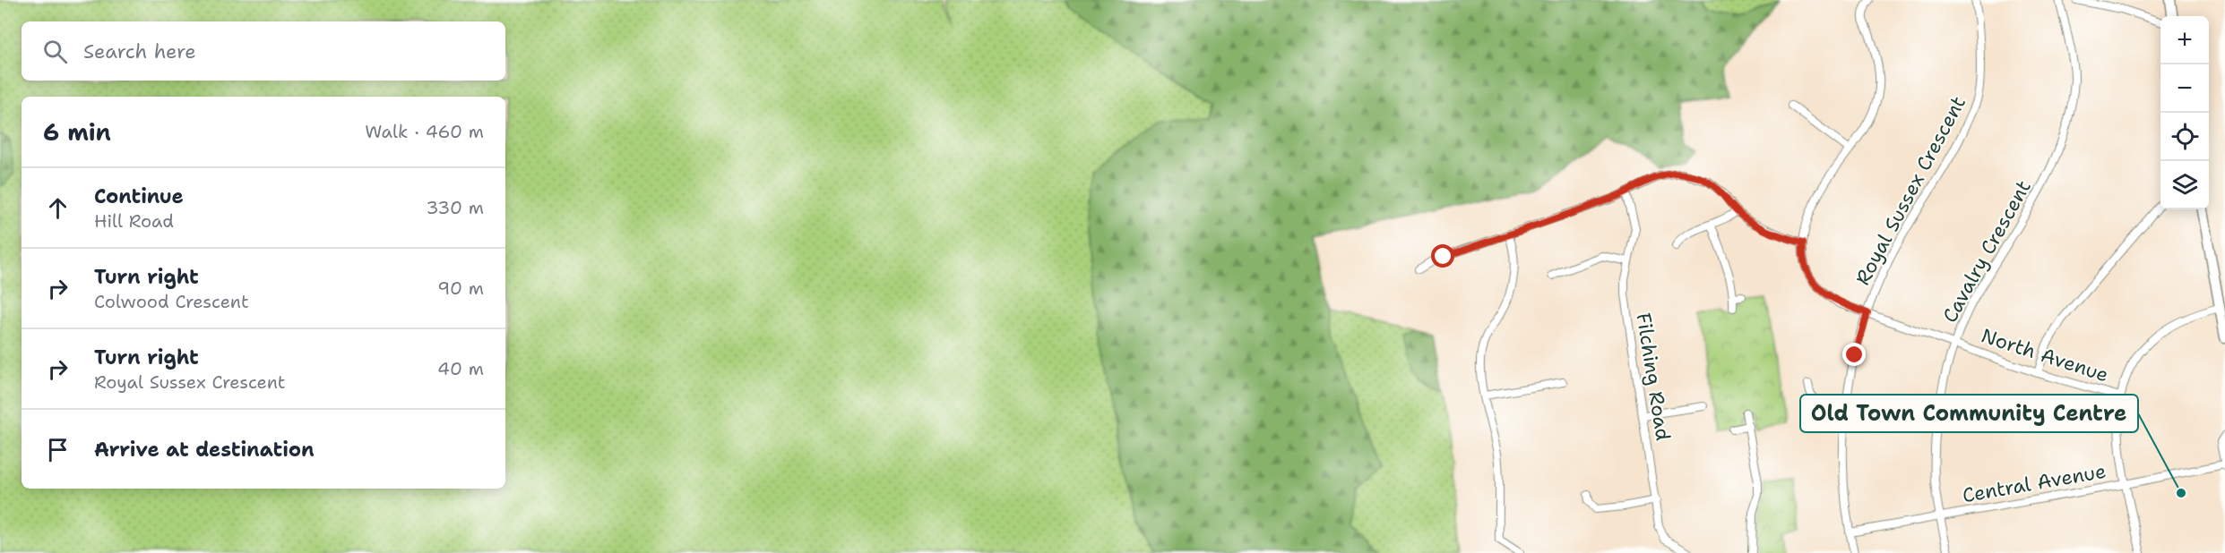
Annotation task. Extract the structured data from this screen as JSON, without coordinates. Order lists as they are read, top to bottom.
{
  "streets": {
    "street": [
      "Royal Sussex Crescent",
      "Cavalry Crescent",
      "North Avenue",
      "Filching Road",
      "Central Avenue"
    ]
  },
  "crossings": [
    ["Royal Sussex Crescent", "North Avenue"],
    ["Royal Sussex Crescent", "Central Avenue"],
    ["Cavalry Crescent", "North Avenue"],
    ["Cavalry Crescent", "Central Avenue"]
  ],
  "places": ["Old Town Community Centre"],
  "page": {
    "map_buttons": ["+", "−"],
    "search": "Search here",
    "heading": ["6 min", "Walk · 460 m"],
    "list": [
      ["Continue", "Hill Road", "330 m"],
      ["Turn right", "Colwood Crescent", "90 m"],
      ["Turn right", "Royal Sussex Crescent", "40 m"],
      "Arrive at destination"
    ]
  }
}
